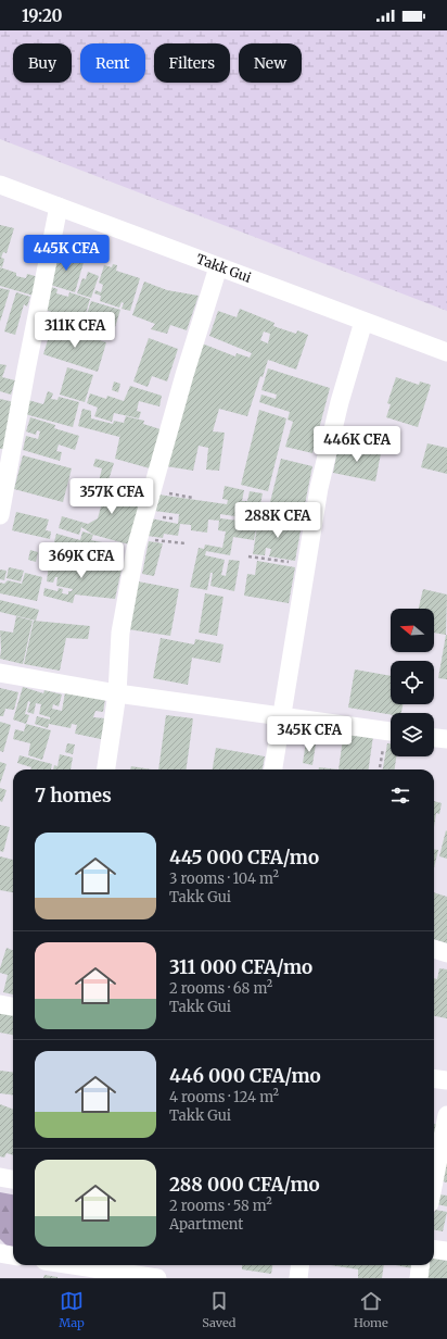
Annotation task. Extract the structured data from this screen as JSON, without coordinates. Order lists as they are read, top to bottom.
{
  "streets": {
    "street": ["Takk Gui"]
  },
  "north": "left",
  "page": {
    "status": "19:20",
    "chip": [
      "Buy",
      "Rent",
      "Filters",
      "New"
    ],
    "price": [
      "445K CFA",
      "311K CFA",
      "446K CFA",
      "357K CFA",
      "288K CFA",
      "369K CFA",
      "345K CFA"
    ],
    "heading": "7 homes",
    "list": [
      {
        "name": "445 000 CFA/mo",
        "note": "3 rooms · 104 m² · Takk Gui"
      },
      {
        "name": "311 000 CFA/mo",
        "note": "2 rooms · 68 m² · Takk Gui"
      },
      {
        "name": "446 000 CFA/mo",
        "note": "4 rooms · 124 m² · Takk Gui"
      },
      {
        "name": "288 000 CFA/mo",
        "note": "2 rooms · 58 m² · Apartment"
      }
    ],
    "tabs": ["Map", "Saved", "Home"]
  }
}
